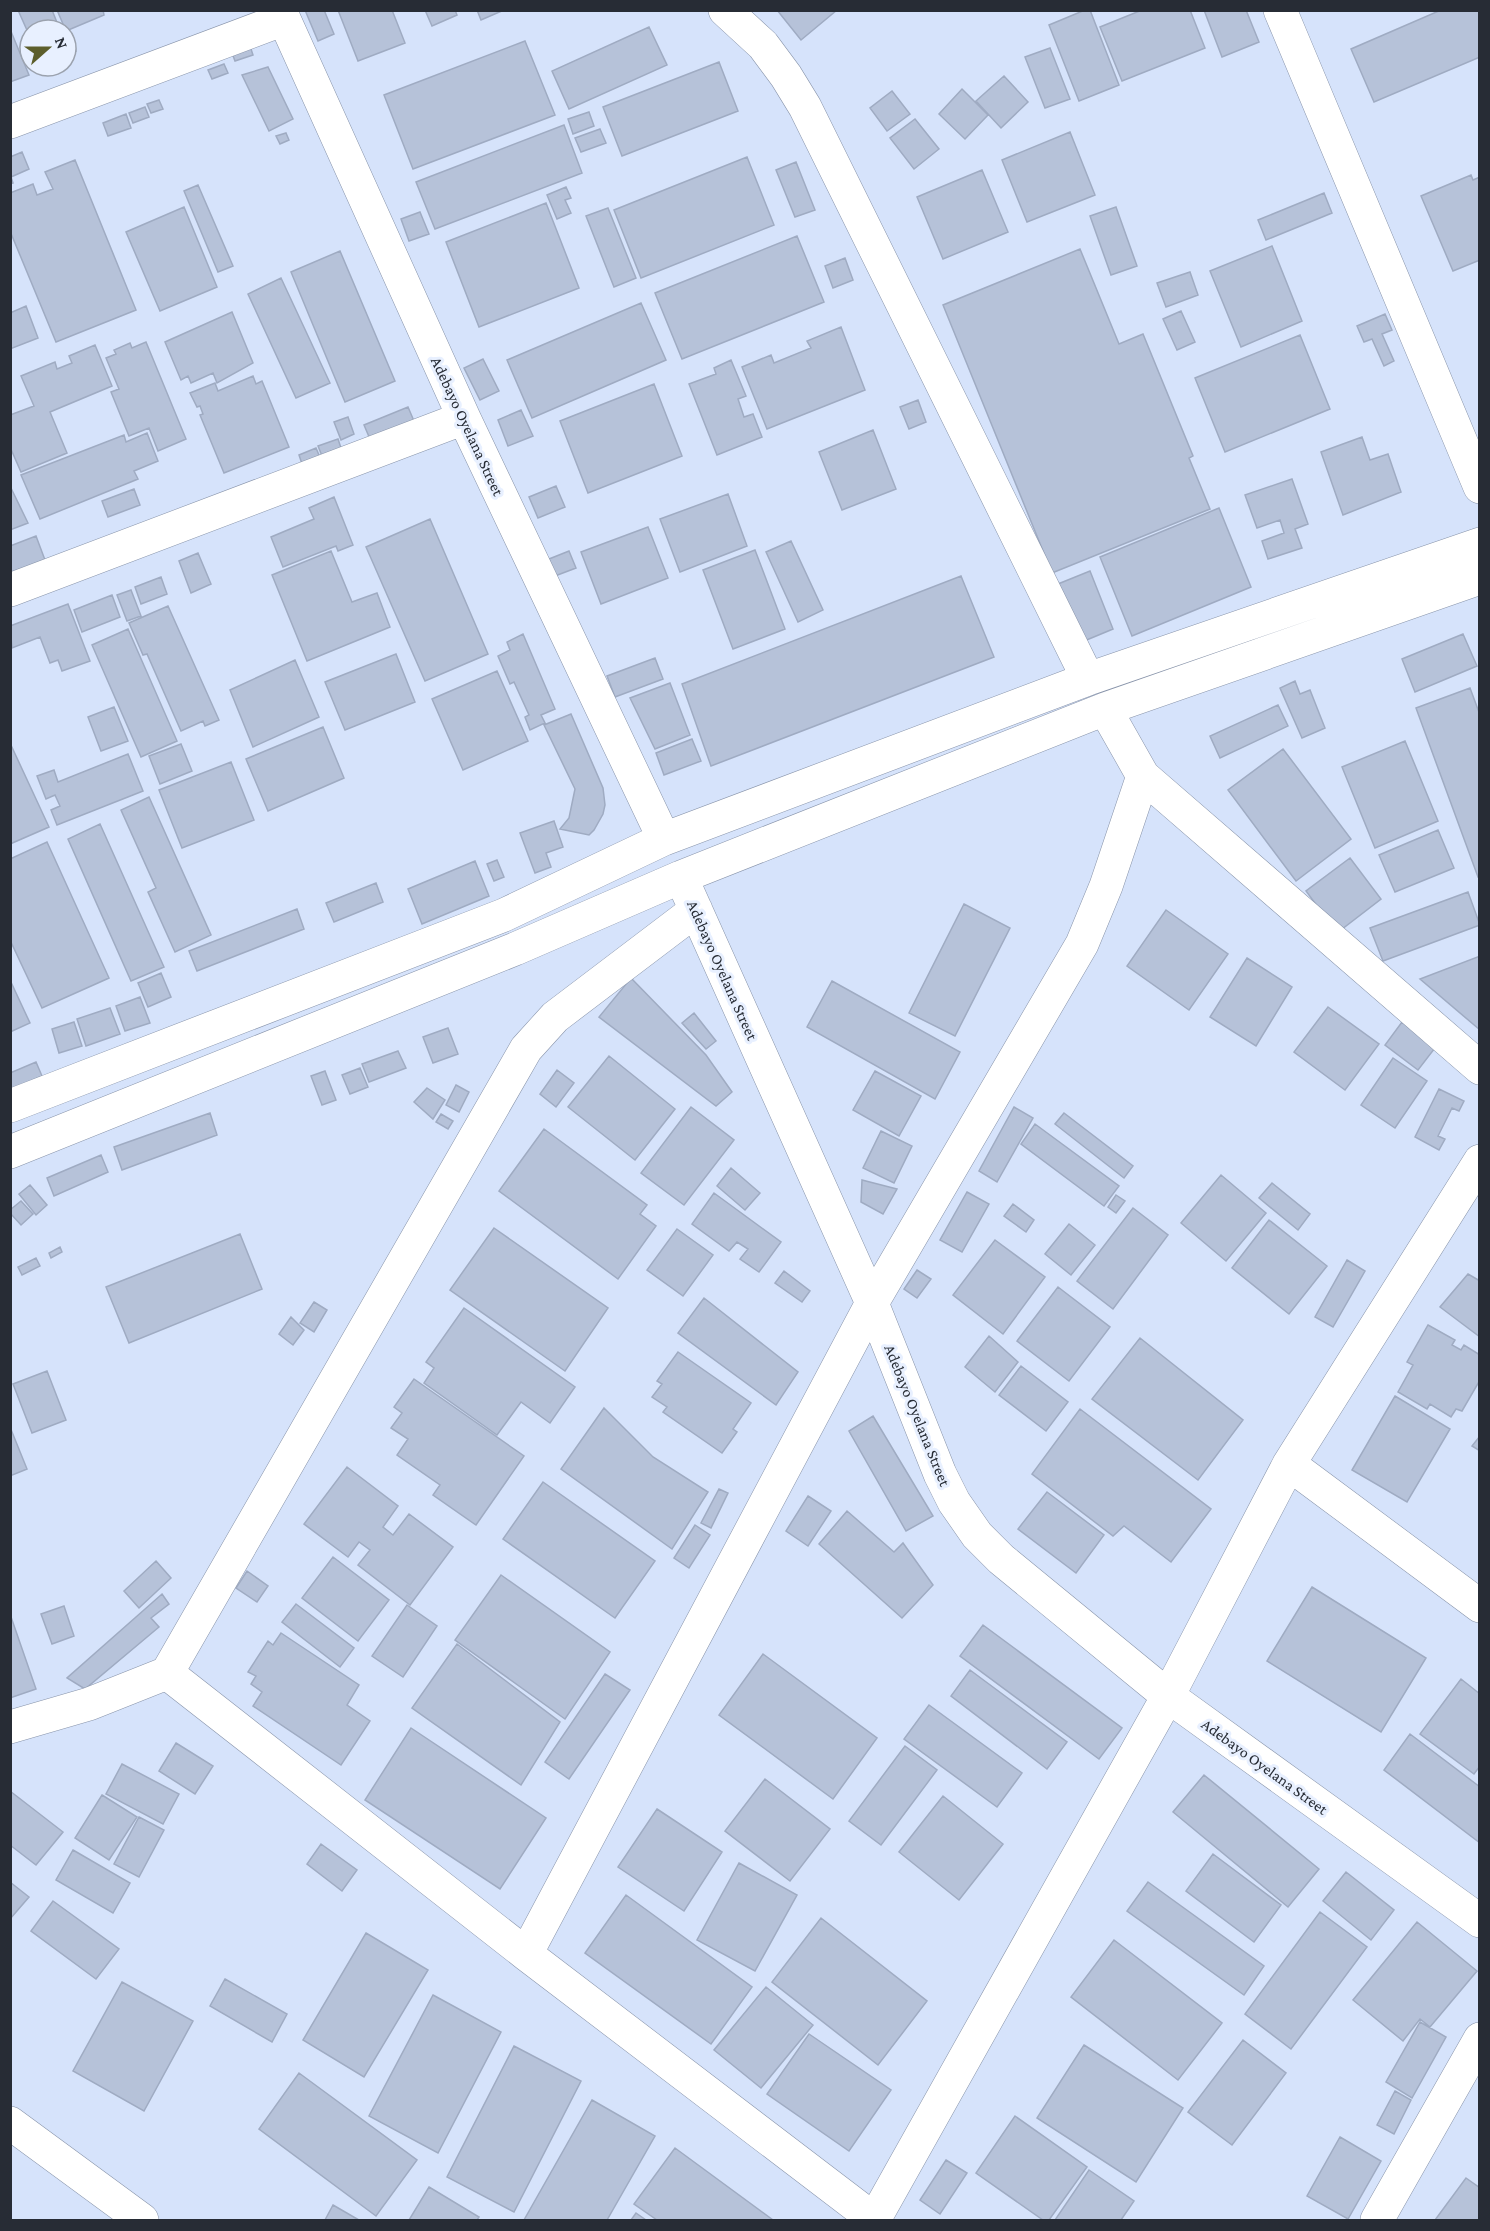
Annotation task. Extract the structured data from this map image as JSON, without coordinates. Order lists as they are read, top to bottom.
{
  "streets": {
    "street": ["Adebayo Oyelana Street"]
  },
  "north": "right"
}
